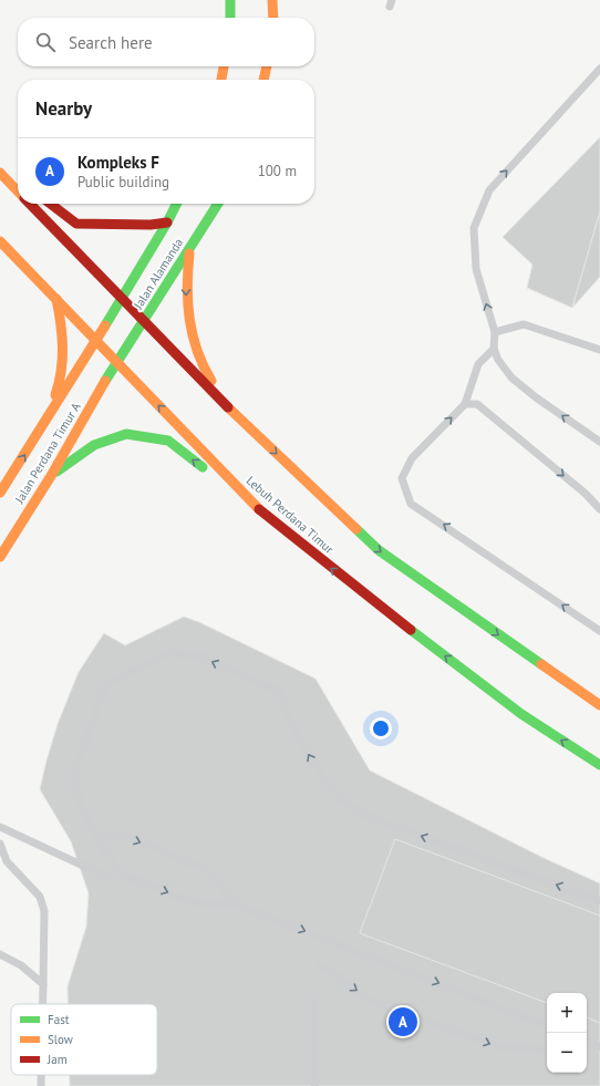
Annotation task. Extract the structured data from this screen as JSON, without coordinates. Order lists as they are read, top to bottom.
{
  "streets": {
    "main road": ["Jalan Alamanda", "Jalan Perdana Timur A", "Lebuh Perdana Timur"]
  },
  "crossings": [
    ["Jalan Alamanda", "Jalan Perdana Timur A"],
    ["Jalan Alamanda", "Lebuh Perdana Timur"],
    ["Jalan Perdana Timur A", "Lebuh Perdana Timur"]
  ],
  "legend": ["Fast", "Slow", "Jam"],
  "page": {
    "search": "Search here",
    "heading": "Nearby",
    "list": [
      {
        "mark": "A",
        "name": "Kompleks F",
        "note": "Public building",
        "value": "100 m"
      }
    ],
    "map_buttons": ["+", "−"],
    "pins": "A"
  }
}
